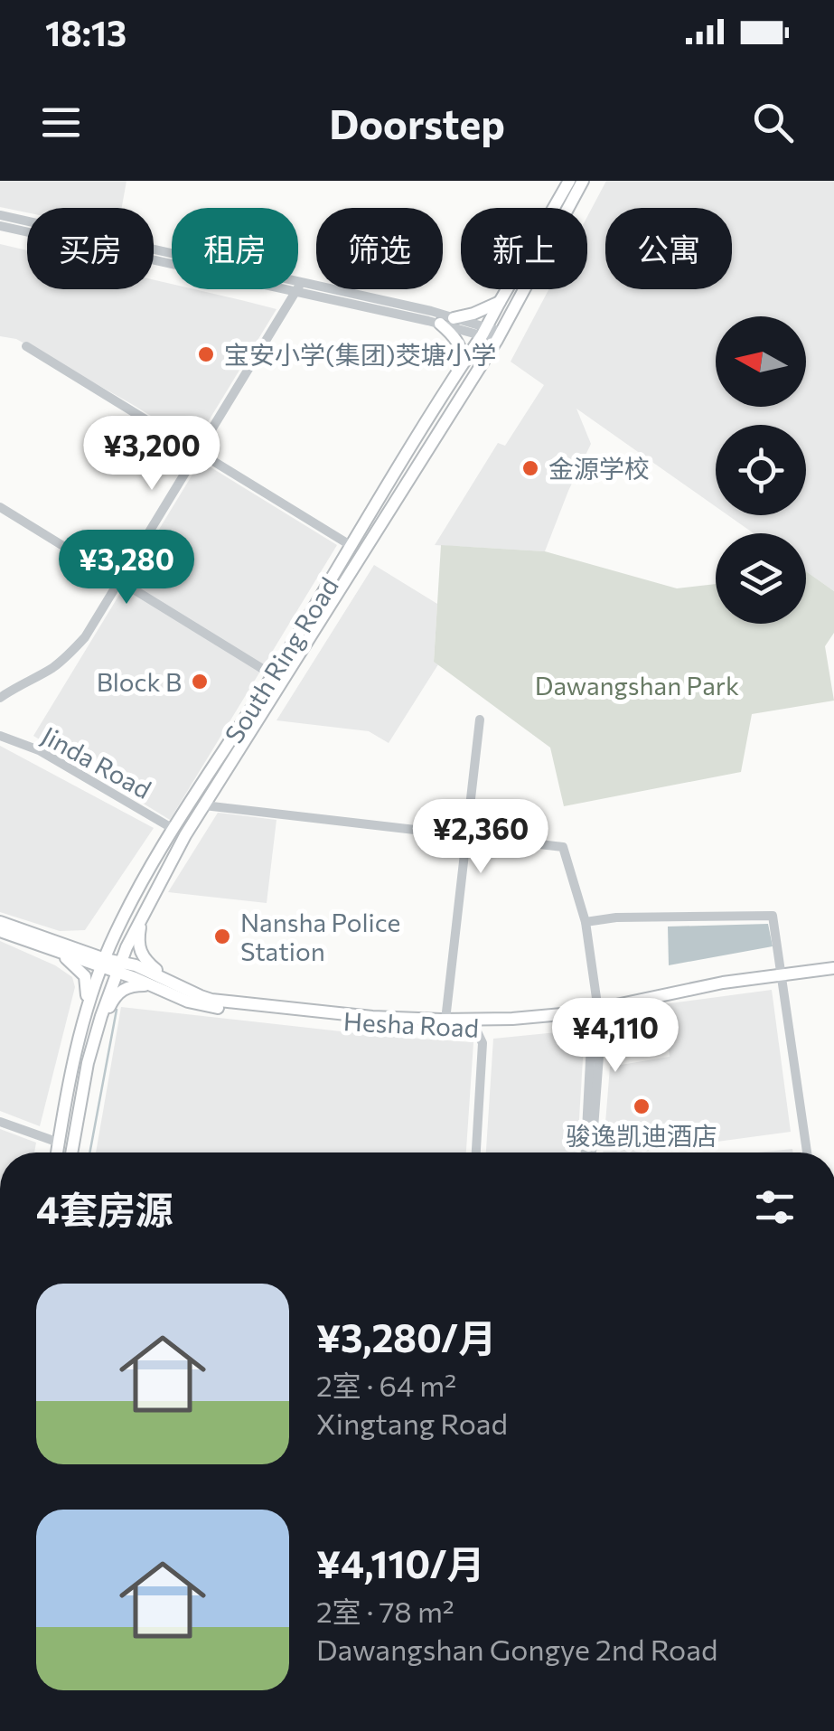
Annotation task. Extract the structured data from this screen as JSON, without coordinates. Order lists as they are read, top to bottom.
{
  "streets": {
    "main road": ["South Ring Road", "Hesha Road"],
    "street": ["Jinda Road"]
  },
  "crossings": [
    ["South Ring Road", "Jinda Road"],
    ["South Ring Road", "Hesha Road"]
  ],
  "parks": ["Dawangshan Park"],
  "places": [
    "宝安小学(集团)茭塘小学",
    "金源学校",
    "Block B",
    "Nansha Police Station",
    "骏逸凯迪酒店"
  ],
  "north": "left",
  "page": {
    "status": "18:13",
    "header": "Doorstep",
    "chip": [
      "买房",
      "租房",
      "筛选",
      "新上",
      "公寓"
    ],
    "price": [
      "¥3,200",
      "¥3,280",
      "¥2,360",
      "¥4,110"
    ],
    "heading": "4套房源",
    "list": [
      {
        "name": "¥3,280/月",
        "note": "2室 · 64 m² · Xingtang Road"
      },
      {
        "name": "¥4,110/月",
        "note": "2室 · 78 m² · Dawangshan Gongye 2nd Road"
      }
    ]
  }
}
